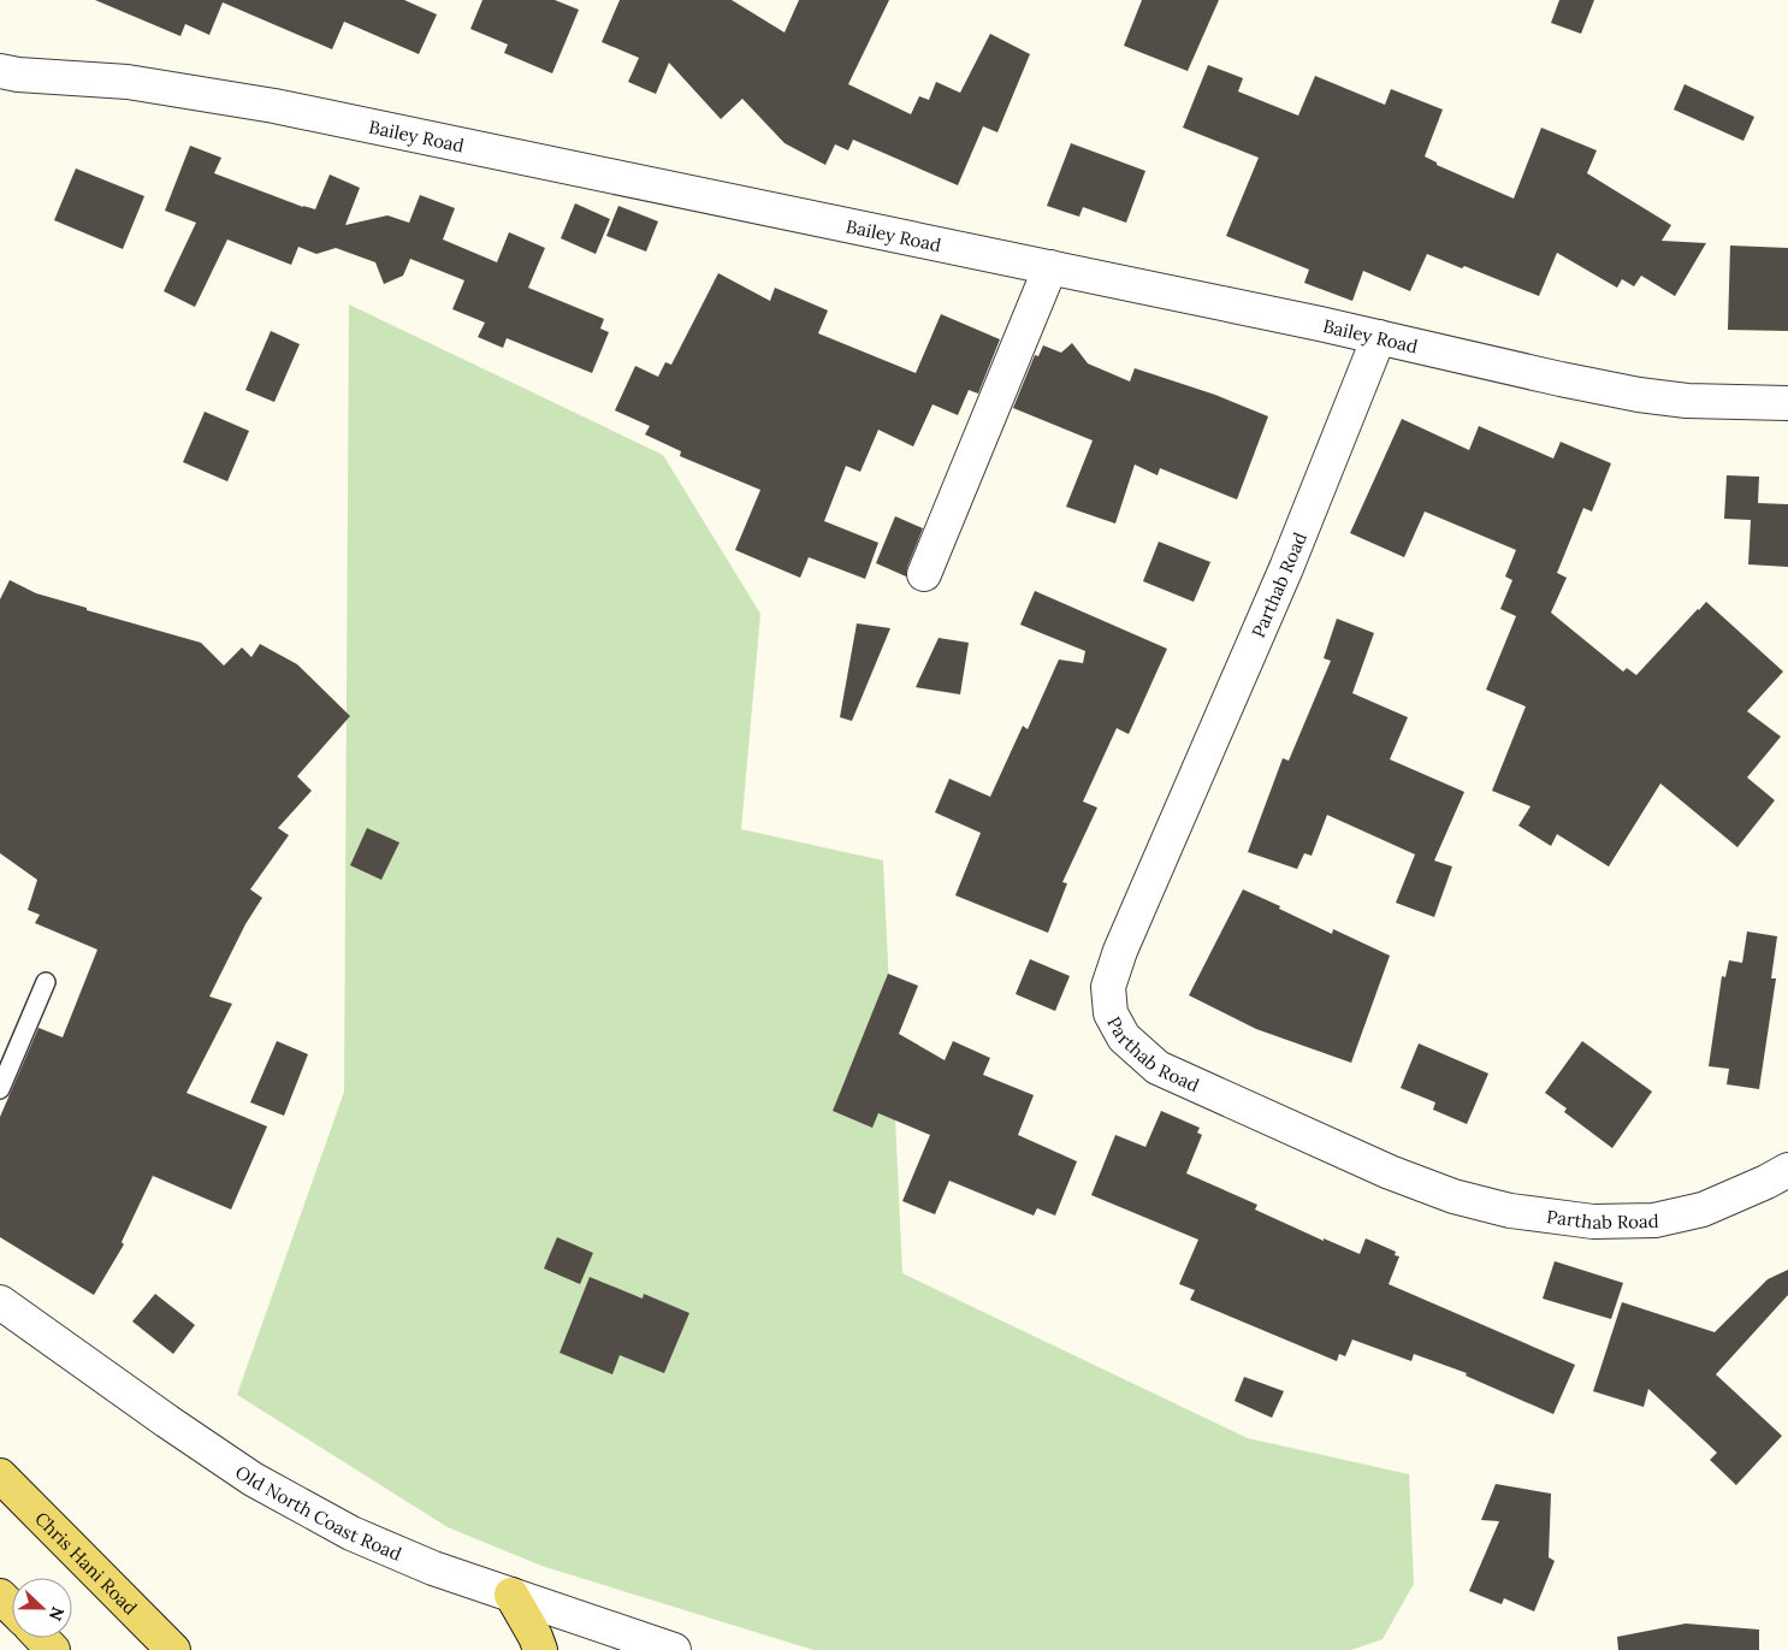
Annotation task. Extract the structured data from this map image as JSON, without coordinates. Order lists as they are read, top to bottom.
{
  "streets": {
    "main road": ["Chris Hani Road"],
    "street": ["Bailey Road", "Parthab Road", "Old North Coast Road"]
  },
  "crossings": [
    ["Bailey Road", "Parthab Road"]
  ],
  "north": "right"
}
